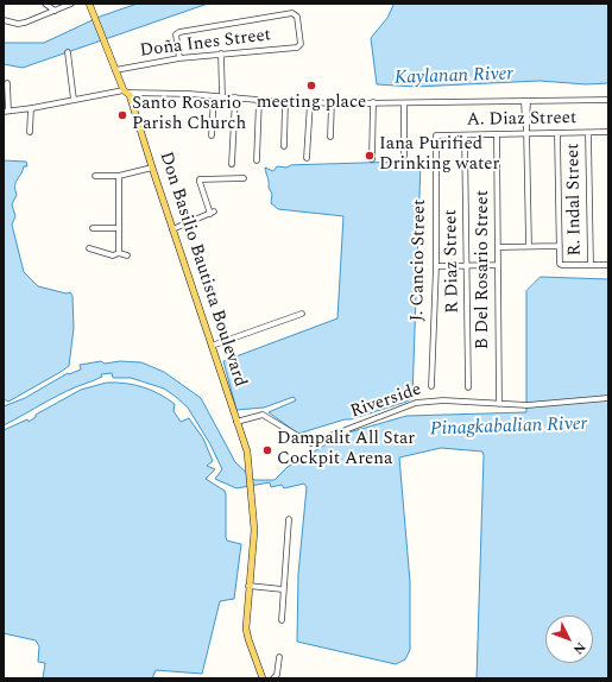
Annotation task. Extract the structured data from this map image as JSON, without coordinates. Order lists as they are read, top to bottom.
{
  "streets": {
    "main road": ["Don Basilio Bautista Boulevard"],
    "street": [
      "Doña Ines Street",
      "A. Diaz Street",
      "R. Indal Street",
      "J. Cancio Street",
      "R Diaz Street",
      "B Del Rosario Street",
      "Riverside"
    ]
  },
  "crossings": [
    ["Doña Ines Street", "Don Basilio Bautista Boulevard"],
    ["A. Diaz Street", "R. Indal Street"],
    ["A. Diaz Street", "J. Cancio Street"],
    ["A. Diaz Street", "R Diaz Street"],
    ["A. Diaz Street", "B Del Rosario Street"],
    ["Don Basilio Bautista Boulevard", "Riverside"],
    ["B Del Rosario Street", "Riverside"]
  ],
  "water": ["Kaylanan River", "Pinagkabalian River"],
  "places": [
    "meeting place",
    "Santo Rosario Parish Church",
    "Iana Purified Drinking water",
    "Dampalit All Star Cockpit Arena"
  ],
  "north": "bottom right"
}
